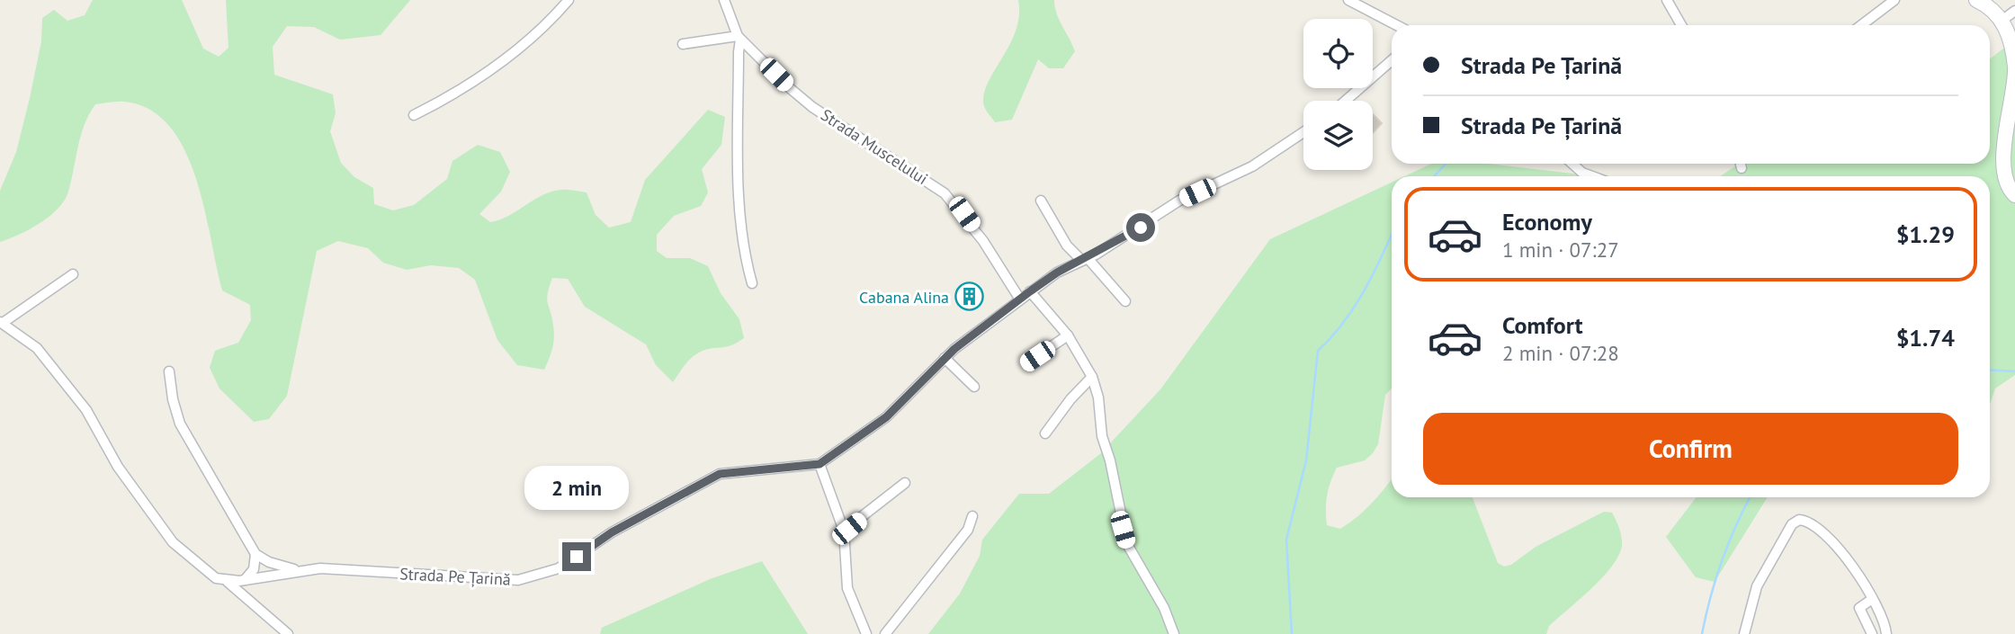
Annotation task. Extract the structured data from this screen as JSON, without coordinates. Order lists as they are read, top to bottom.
{
  "streets": {
    "street": ["Strada Muscelului", "Strada Pe Țarină"]
  },
  "places": {
    "building": ["Cabana Alina"]
  },
  "page": {
    "banner": ["Strada Pe Țarină", "Strada Pe Țarină"],
    "list": [
      {
        "name": "Economy",
        "note": "1 min · 07:27",
        "value": "$1.29"
      },
      {
        "name": "Comfort",
        "note": "2 min · 07:28",
        "value": "$1.74"
      }
    ],
    "buttons": "Confirm",
    "bubble": "2 min"
  }
}
